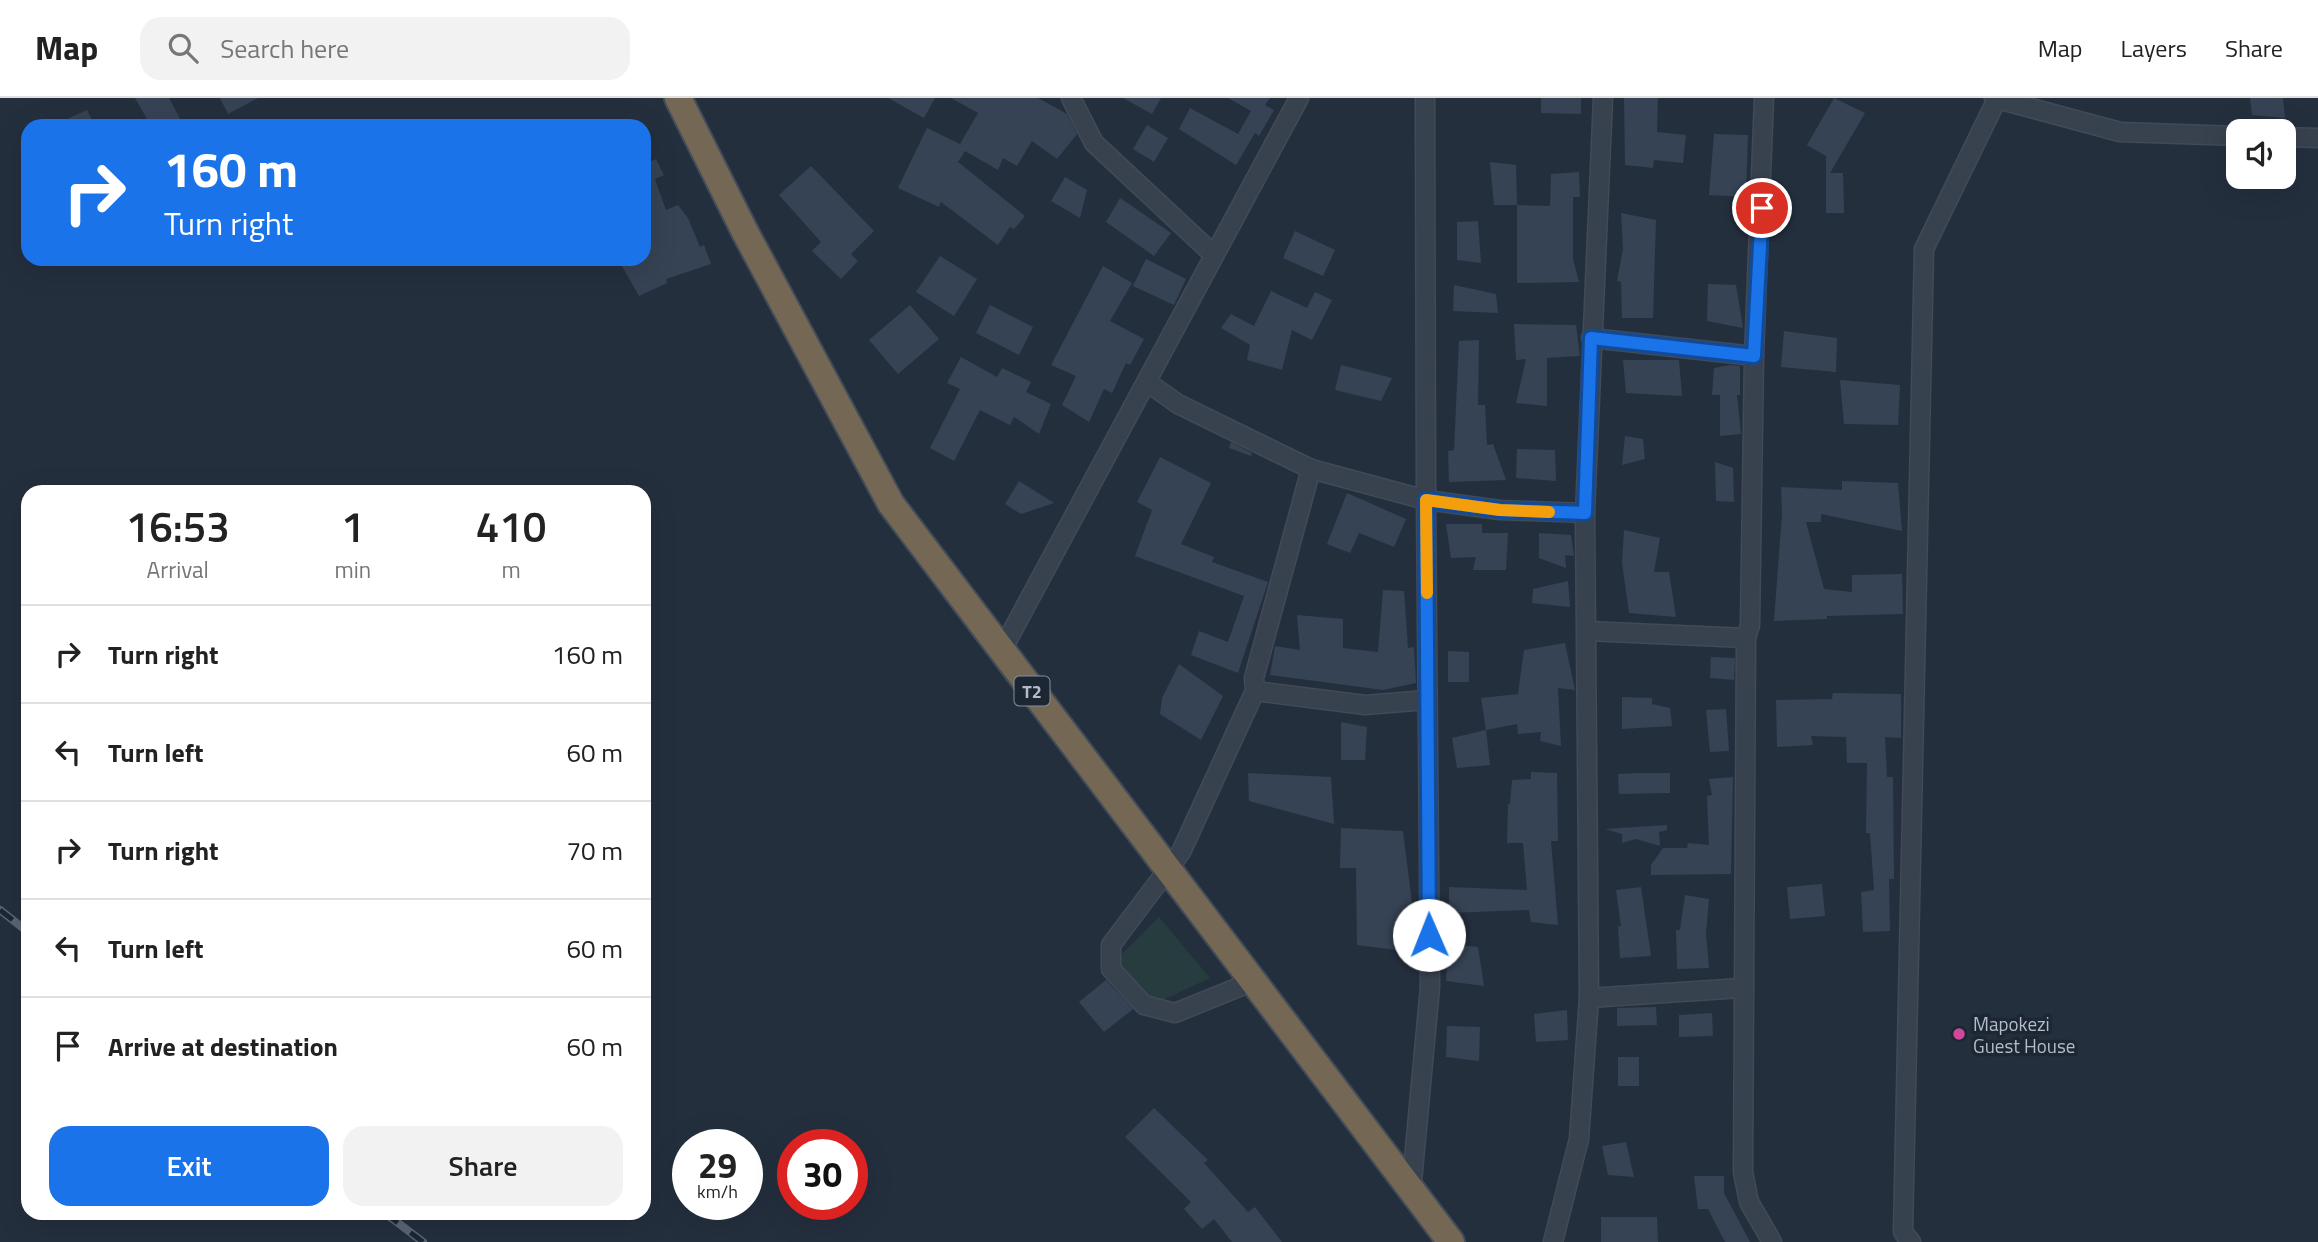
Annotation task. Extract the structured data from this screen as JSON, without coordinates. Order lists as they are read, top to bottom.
{
  "streets": {
    "highway": ["T2"]
  },
  "places": ["Mapokezi Guest House"],
  "page": {
    "header": "Map",
    "search": "Search here",
    "nav": ["Map", "Layers", "Share"],
    "turn": ["160 m", "Turn right"],
    "eta": [
      "16:53",
      "Arrival",
      "1",
      "min",
      "410",
      "m"
    ],
    "list": [
      {
        "name": "Turn right",
        "value": "160 m"
      },
      {
        "name": "Turn left",
        "value": "60 m"
      },
      {
        "name": "Turn right",
        "value": "70 m"
      },
      {
        "name": "Turn left",
        "value": "60 m"
      },
      {
        "name": "Arrive at destination",
        "value": "60 m"
      }
    ],
    "buttons": ["Exit", "Share"],
    "speed": "29 km/h",
    "limit": "30"
  }
}
